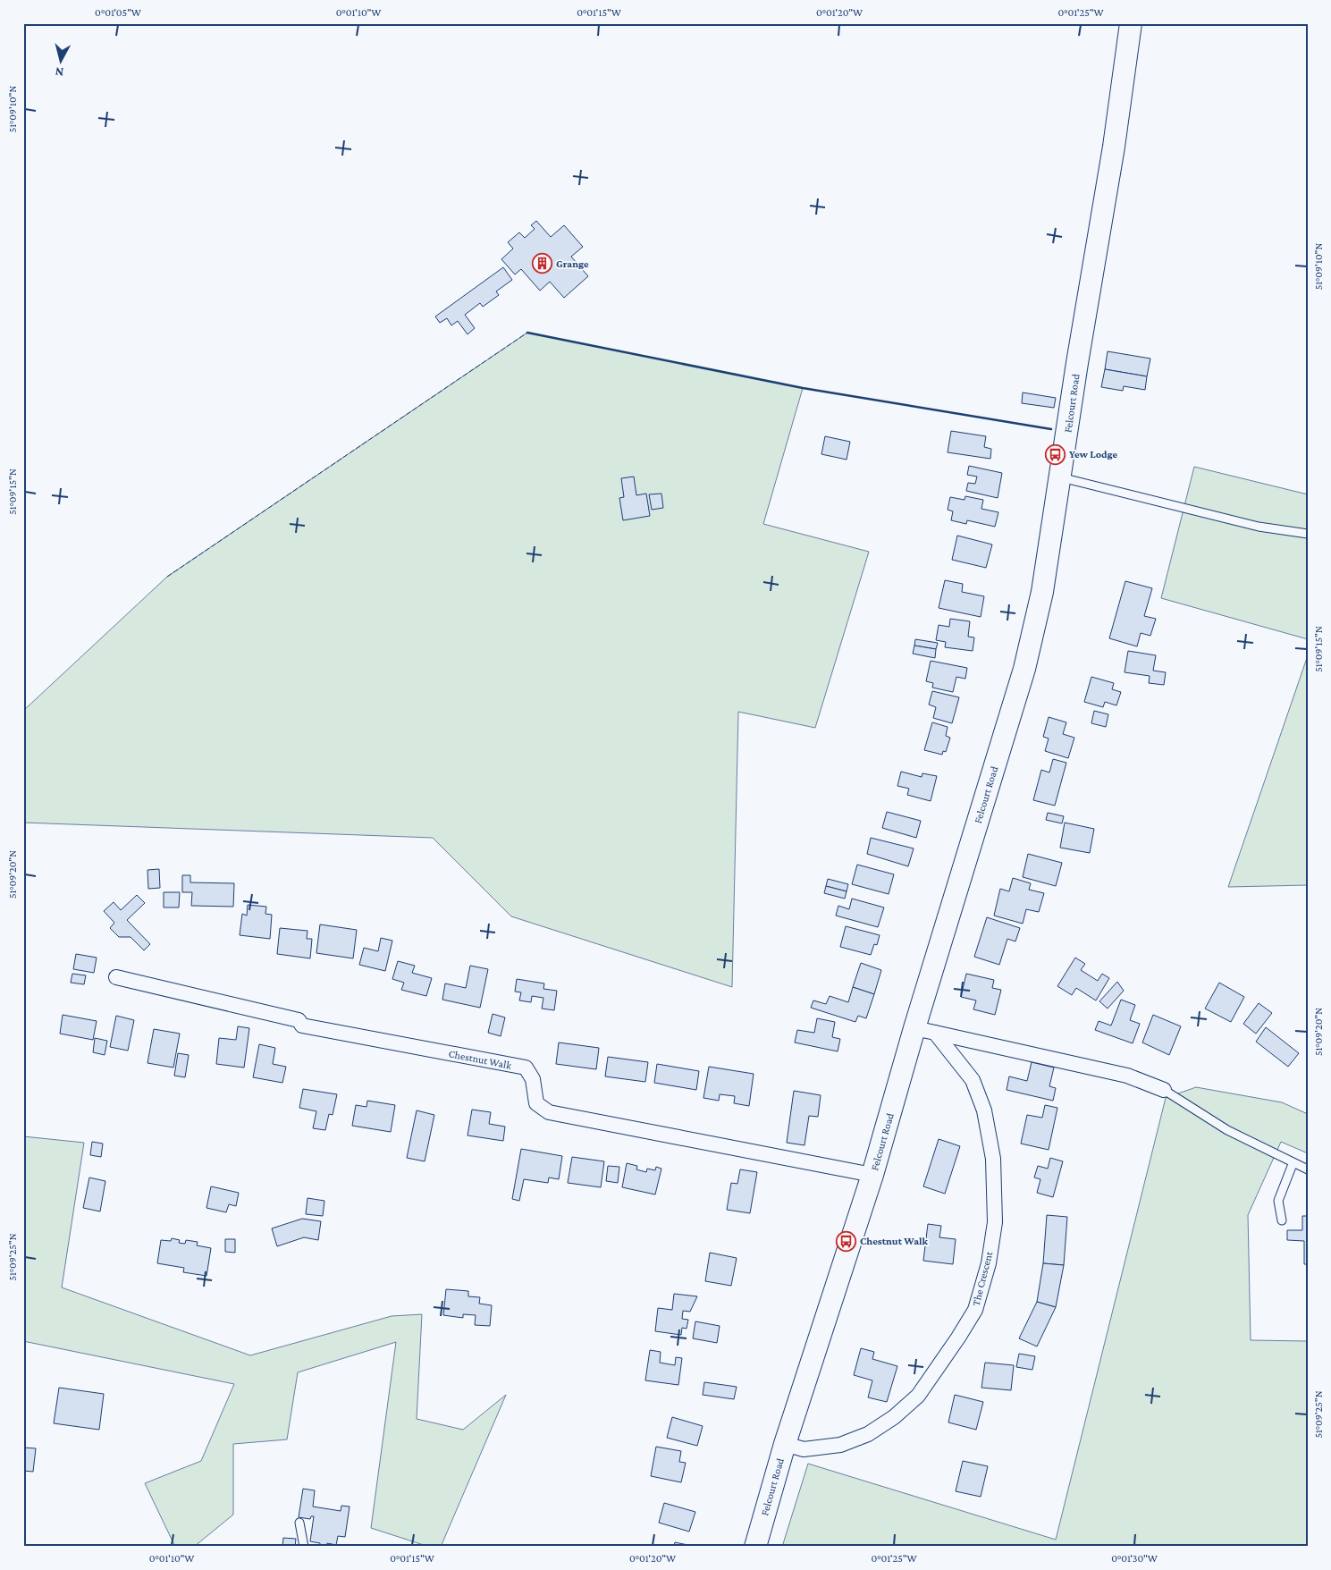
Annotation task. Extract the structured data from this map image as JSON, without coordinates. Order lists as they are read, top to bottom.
{
  "streets": {
    "street": ["Felcourt Road", "Chestnut Walk", "The Crescent"]
  },
  "crossings": [
    ["Felcourt Road", "Chestnut Walk"],
    ["Felcourt Road", "The Crescent"]
  ],
  "places": {
    "building": ["Grange"],
    "bus stop": ["Yew Lodge", "Chestnut Walk"]
  },
  "north": "bottom",
  "coordinates": [
    "0°01'05\"W",
    "0°01'10\"W",
    "0°01'15\"W",
    "0°01'20\"W",
    "0°01'25\"W",
    "51°09'10\"N",
    "51°09'15\"N",
    "51°09'20\"N",
    "51°09'25\"N",
    "0°01'30\"W"
  ]
}
